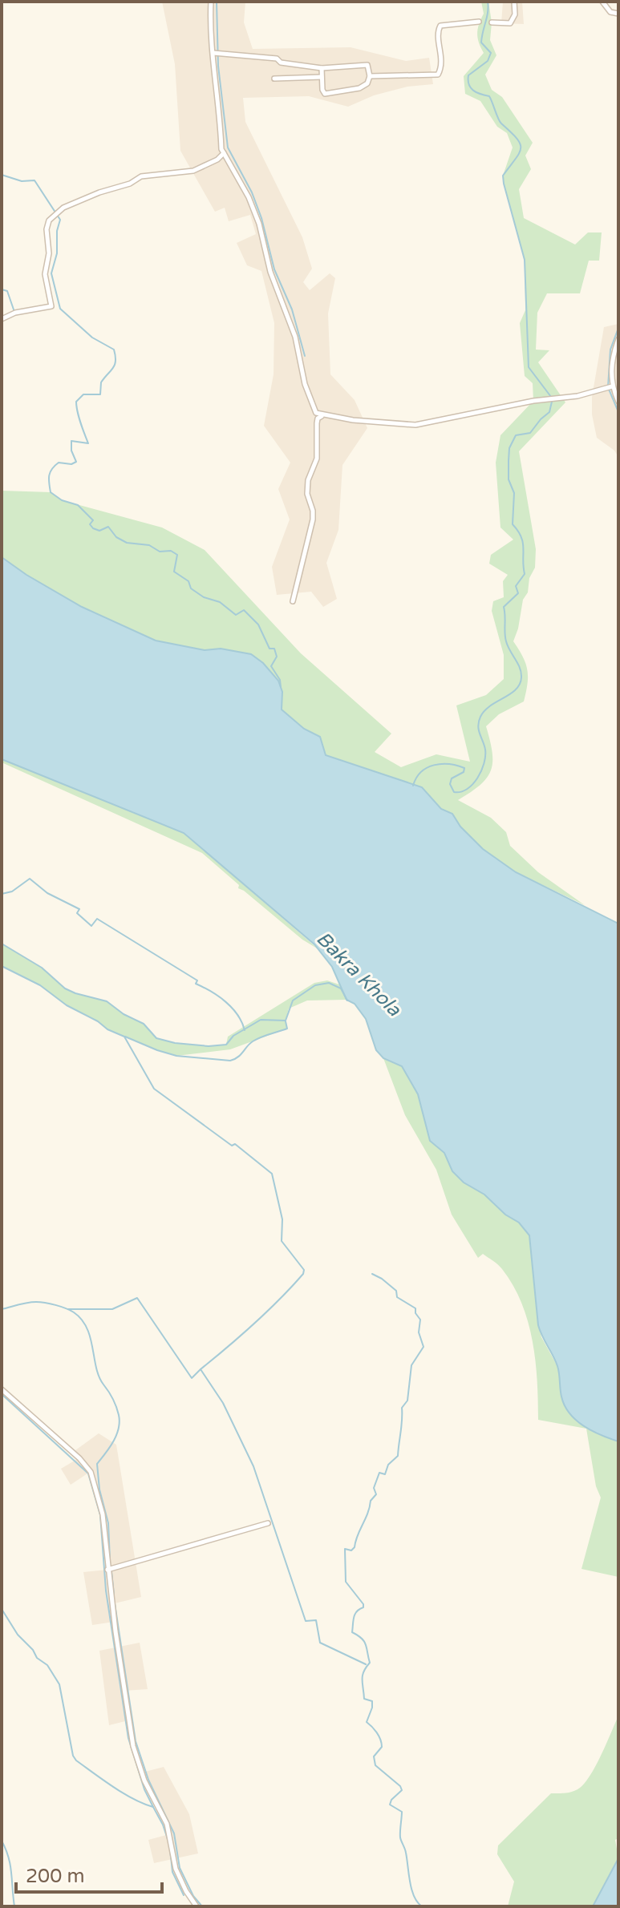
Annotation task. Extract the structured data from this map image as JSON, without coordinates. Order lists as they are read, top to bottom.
{
  "water": ["Bakra Khola"],
  "scale_bar": "200 m"
}
